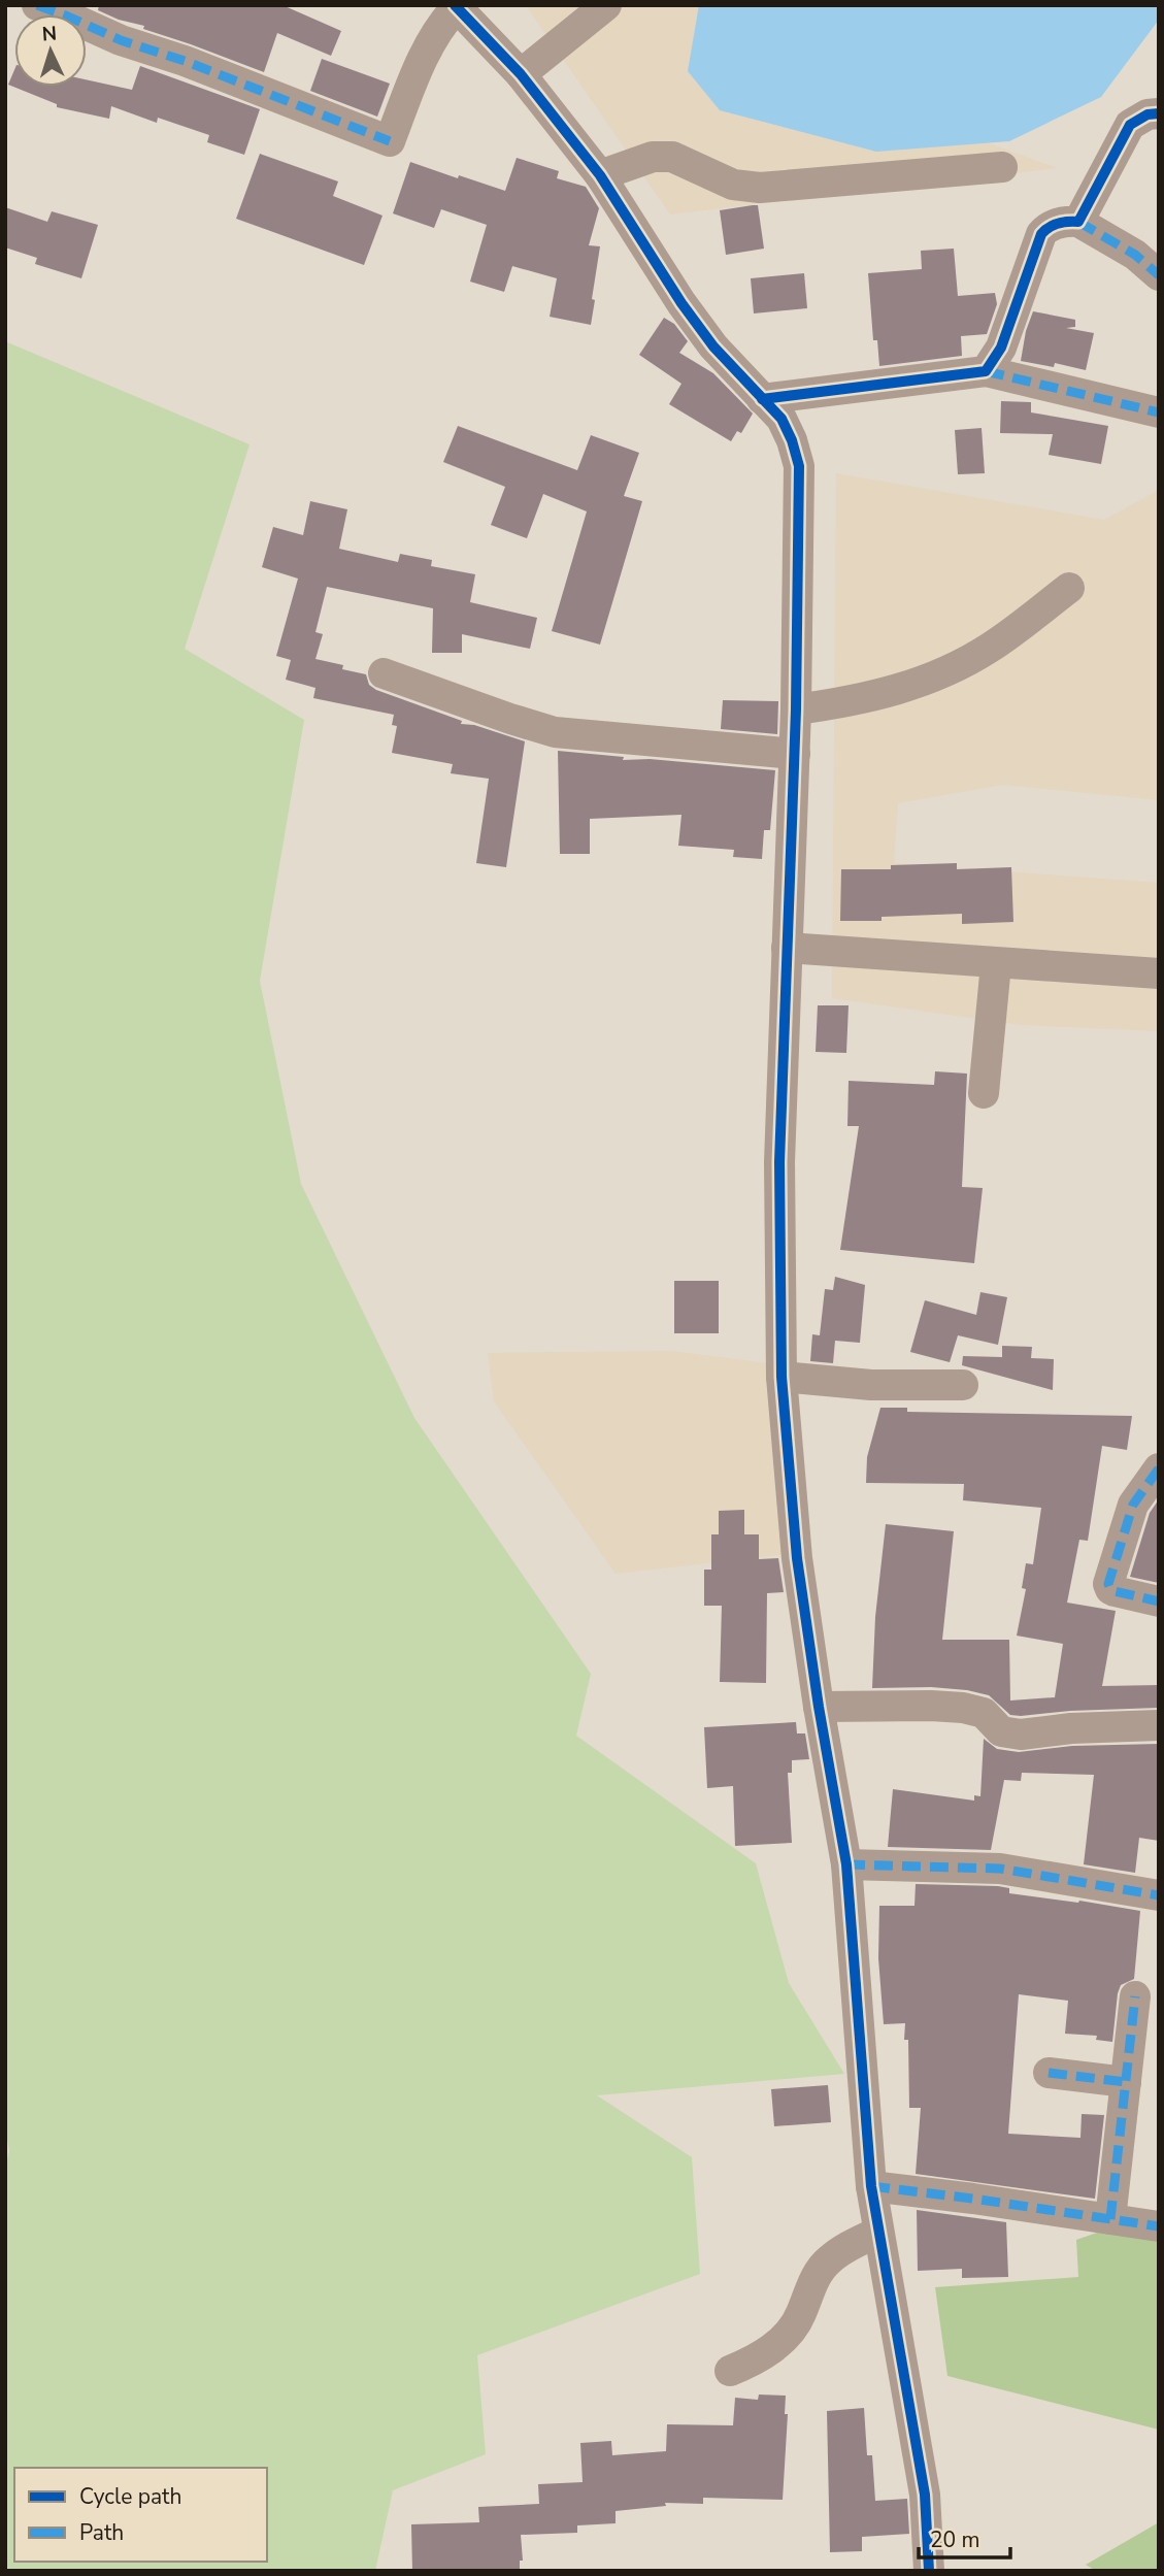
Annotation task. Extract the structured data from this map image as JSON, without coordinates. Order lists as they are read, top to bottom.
{
  "legend": ["Cycle path", "Path"],
  "scale_bar": "20 m",
  "north": "top"
}
